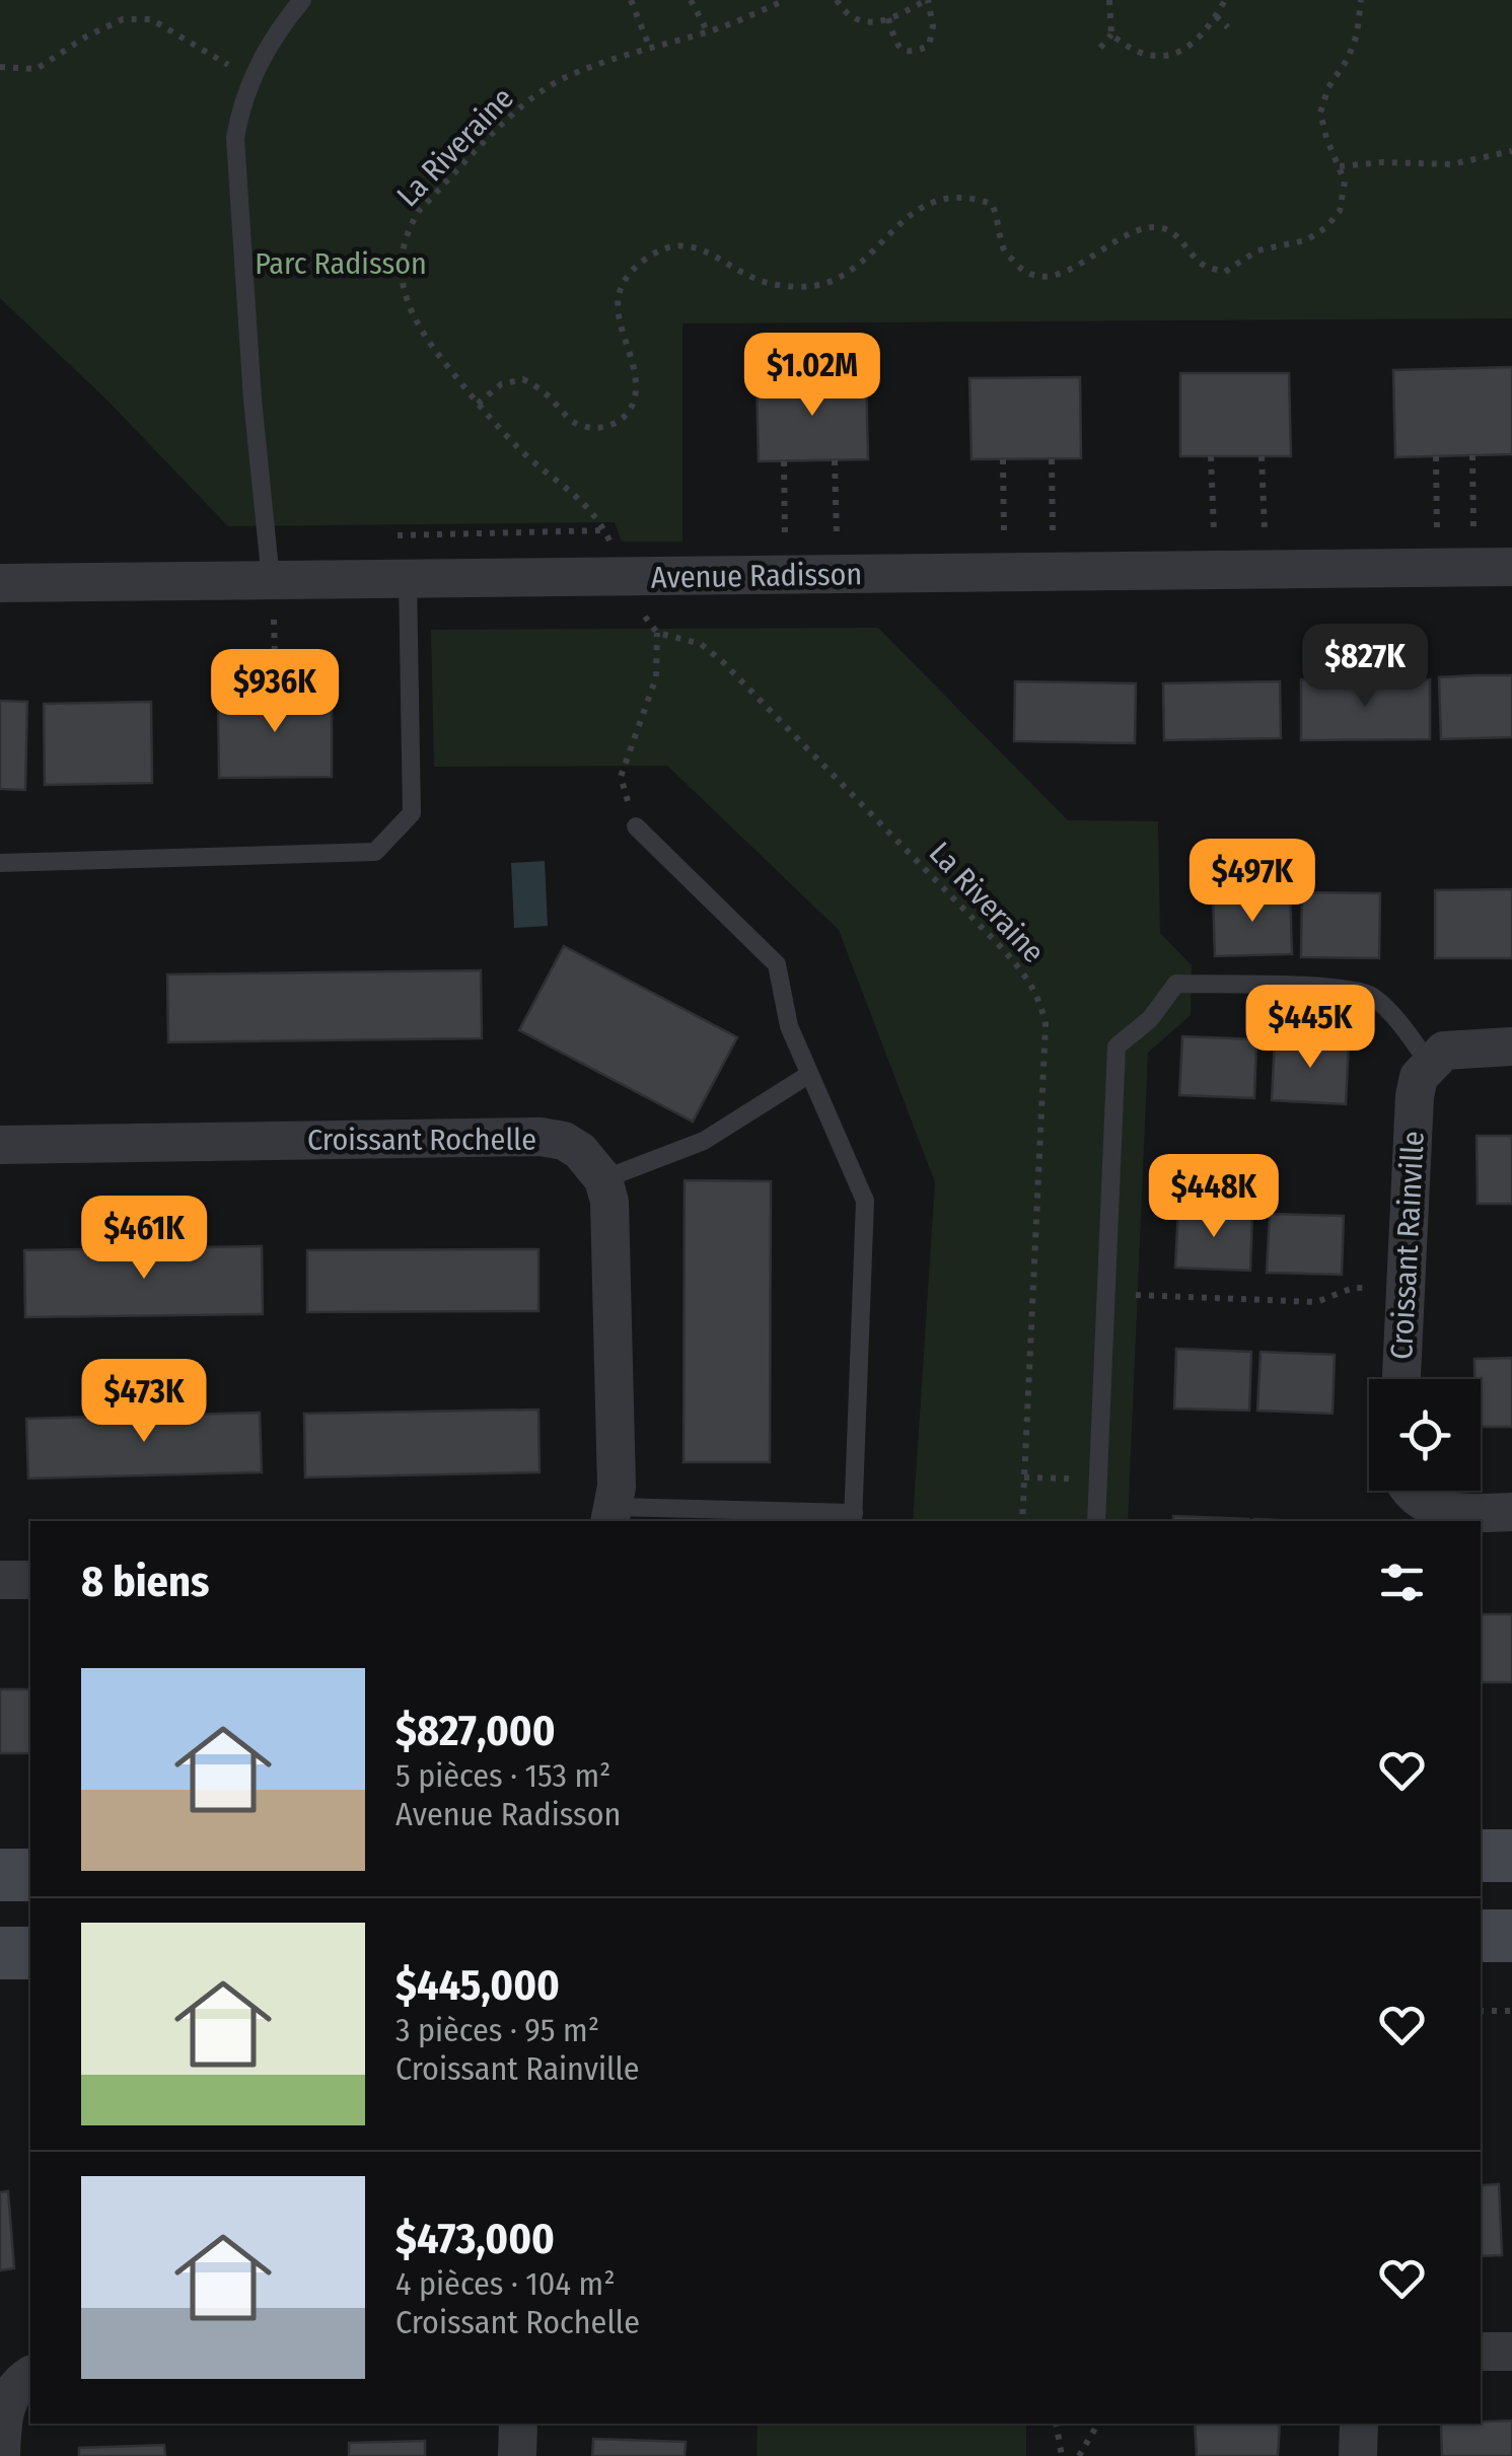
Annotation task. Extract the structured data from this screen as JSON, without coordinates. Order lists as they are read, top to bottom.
{
  "streets": {
    "street": ["Avenue Radisson", "Croissant Rochelle", "Croissant Rainville"],
    "path": ["La Riveraine"]
  },
  "parks": ["Parc Radisson"],
  "page": {
    "price": [
      "$1.02M",
      "$827K",
      "$936K",
      "$497K",
      "$445K",
      "$448K",
      "$461K",
      "$473K"
    ],
    "heading": "8 biens",
    "list": [
      {
        "name": "$827,000",
        "note": "5 pièces · 153 m² · Avenue Radisson"
      },
      {
        "name": "$445,000",
        "note": "3 pièces · 95 m² · Croissant Rainville"
      },
      {
        "name": "$473,000",
        "note": "4 pièces · 104 m² · Croissant Rochelle"
      }
    ]
  }
}
